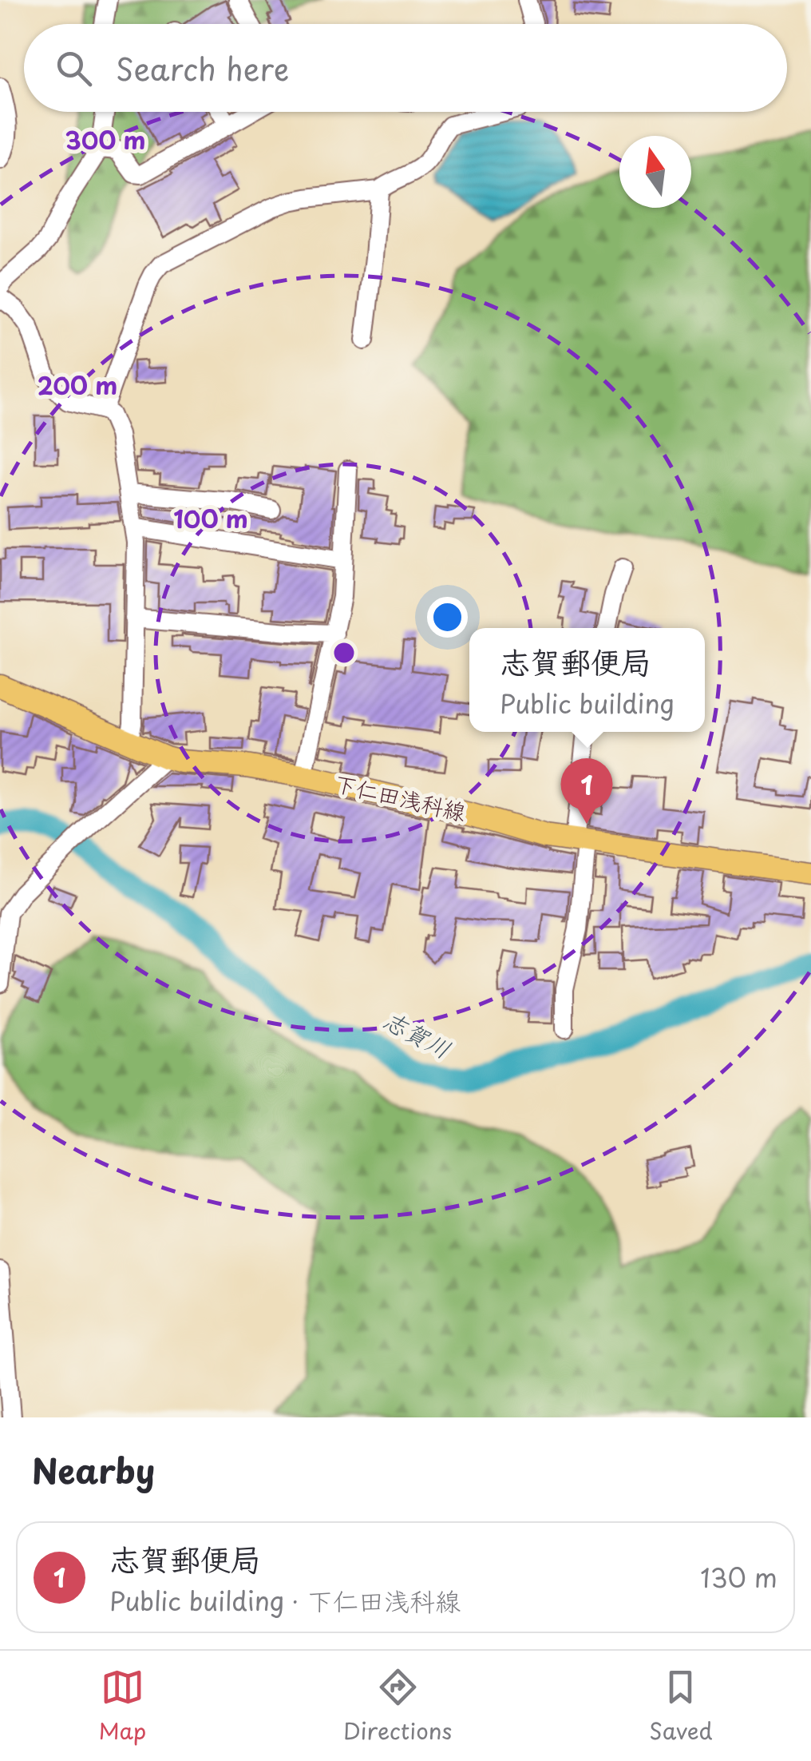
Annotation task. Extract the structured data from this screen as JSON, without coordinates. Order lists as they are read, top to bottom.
{
  "streets": {
    "main road": ["下仁田浅科線"]
  },
  "water": ["志賀川"],
  "north": "top",
  "page": {
    "search": "Search here",
    "popup": ["志賀郵便局", "Public building"],
    "pins": "1",
    "heading": "Nearby",
    "list": [
      {
        "mark": "1",
        "name": "志賀郵便局",
        "note": "Public building · 下仁田浅科線",
        "value": "130 m"
      }
    ],
    "nav": ["Map", "Directions", "Saved"]
  },
  "rings": ["300 m", "200 m", "100 m"]
}
